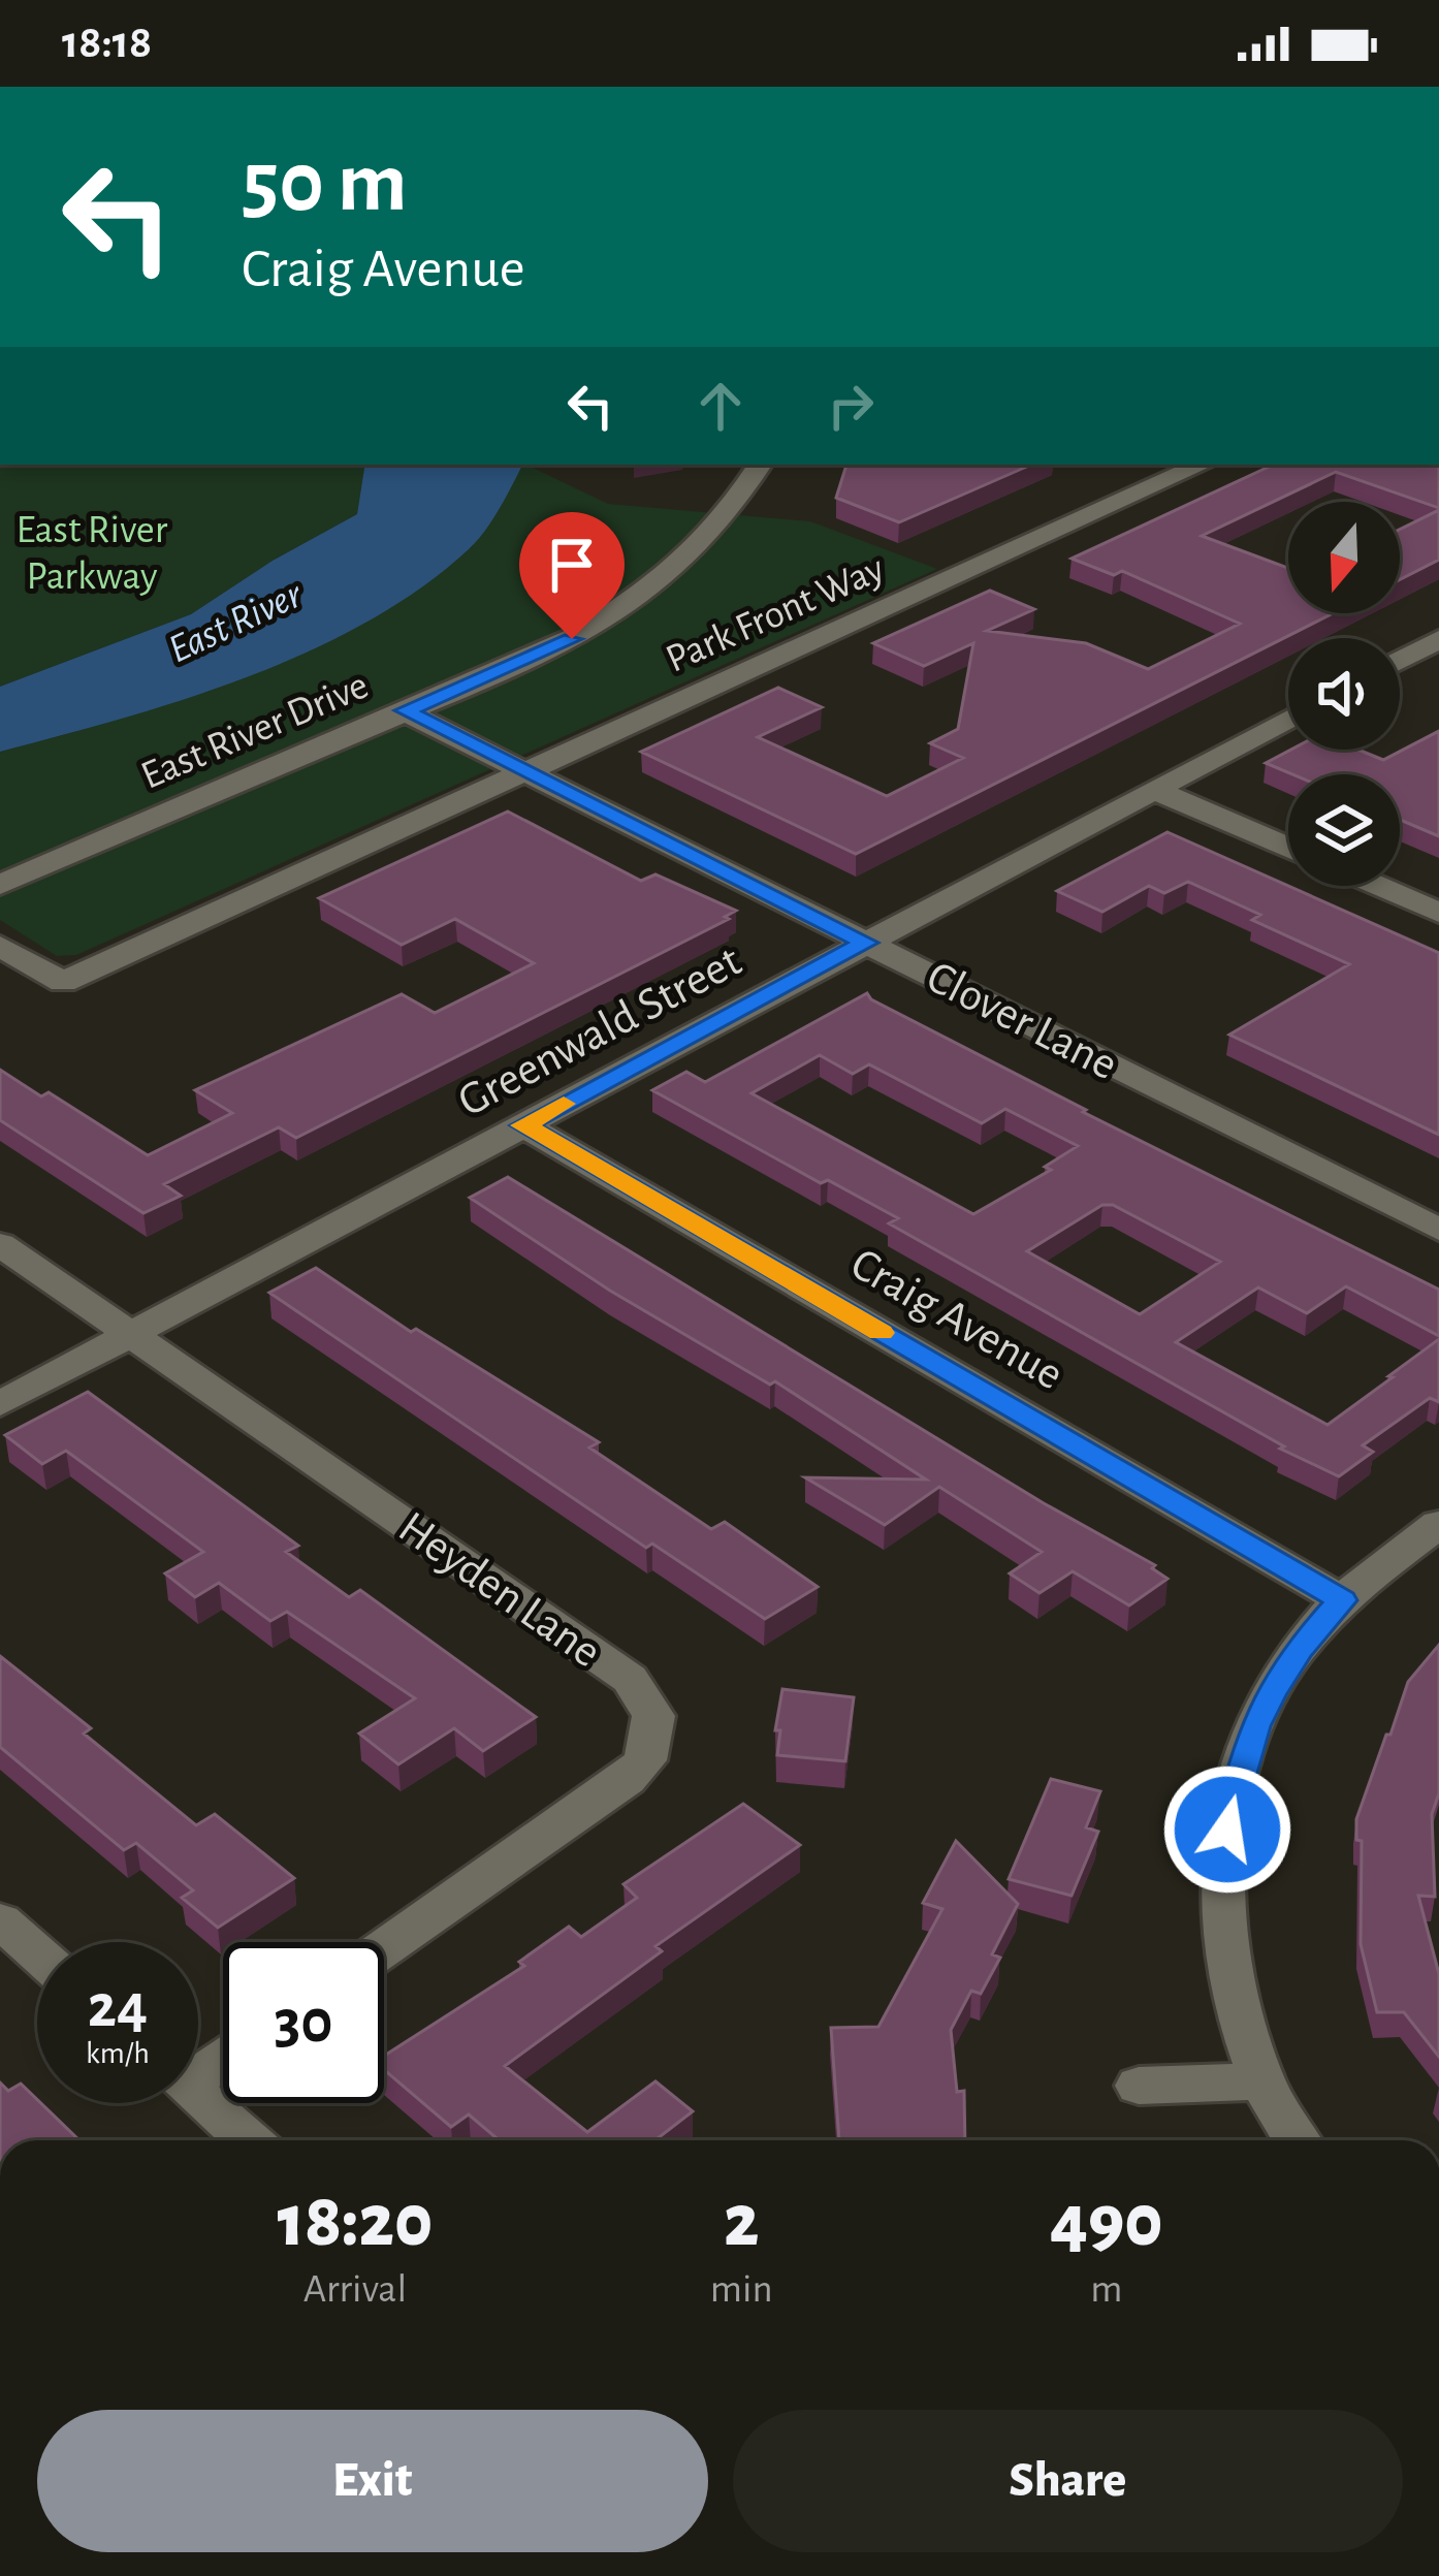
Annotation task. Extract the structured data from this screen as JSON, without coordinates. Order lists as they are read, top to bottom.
{
  "streets": {
    "street": [
      "Park Front Way",
      "East River Drive",
      "Clover Lane",
      "Greenwald Street",
      "Craig Avenue",
      "Heyden Lane"
    ]
  },
  "crossings": [
    ["Park Front Way", "Clover Lane"],
    ["East River Drive", "Clover Lane"],
    ["Clover Lane", "Greenwald Street"],
    ["Greenwald Street", "Craig Avenue"],
    ["Greenwald Street", "Heyden Lane"]
  ],
  "water": ["East River"],
  "parks": ["East River Parkway"],
  "north": "bottom",
  "page": {
    "status": "18:18",
    "turn": ["50 m", "Craig Avenue"],
    "speed": "24 km/h",
    "limit": "30",
    "eta": [
      "18:20",
      "Arrival",
      "2",
      "min",
      "490",
      "m"
    ],
    "buttons": ["Exit", "Share"]
  }
}
